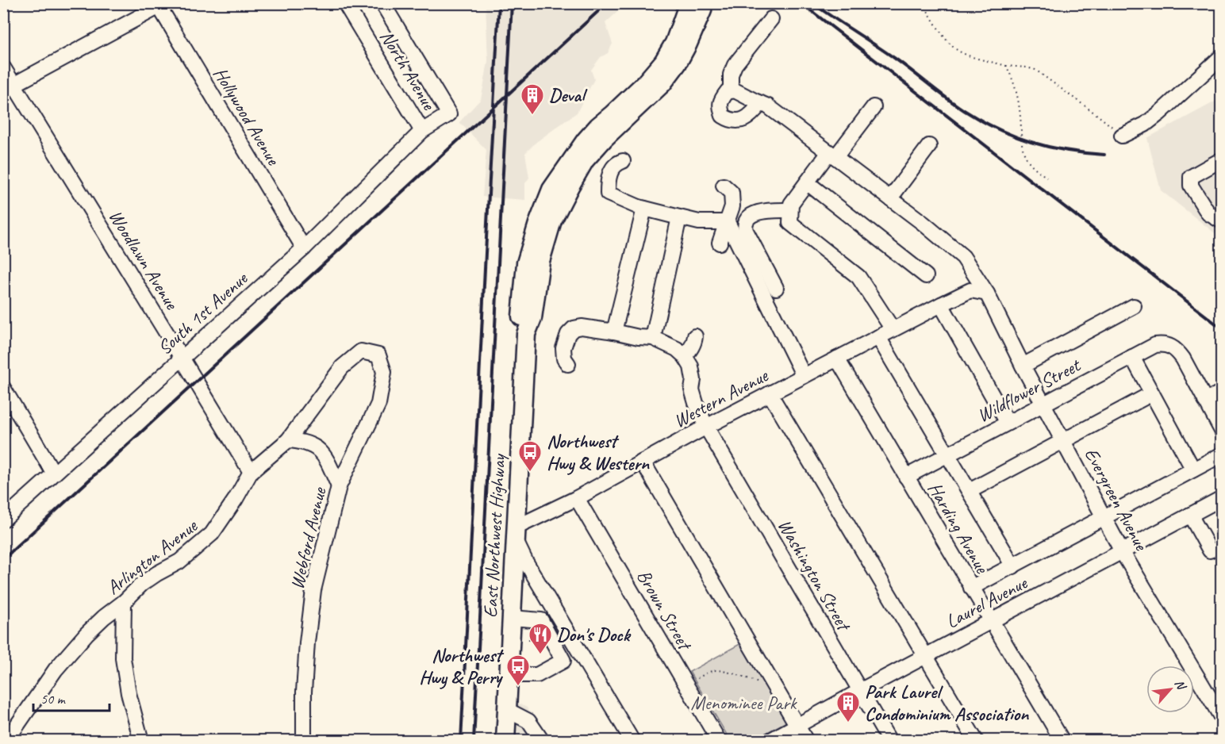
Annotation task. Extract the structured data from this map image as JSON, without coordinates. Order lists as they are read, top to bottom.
{
  "streets": {
    "main road": ["East Northwest Highway"],
    "street": [
      "North Avenue",
      "Hollywood Avenue",
      "Woodlawn Avenue",
      "South 1st Avenue",
      "Wildflower Street",
      "Western Avenue",
      "Evergreen Avenue",
      "Harding Avenue",
      "Webford Avenue",
      "Arlington Avenue",
      "Washington Street",
      "Laurel Avenue",
      "Brown Street"
    ]
  },
  "crossings": [
    ["North Avenue", "South 1st Avenue"],
    ["Hollywood Avenue", "South 1st Avenue"],
    ["Woodlawn Avenue", "South 1st Avenue"],
    ["Woodlawn Avenue", "Arlington Avenue"],
    ["Wildflower Street", "Evergreen Avenue"],
    ["Wildflower Street", "Harding Avenue"],
    ["Western Avenue", "Evergreen Avenue"],
    ["Western Avenue", "Harding Avenue"],
    ["Western Avenue", "East Northwest Highway"],
    ["Western Avenue", "Washington Street"],
    ["Western Avenue", "Brown Street"],
    ["Evergreen Avenue", "Laurel Avenue"],
    ["Harding Avenue", "Laurel Avenue"],
    ["Webford Avenue", "Arlington Avenue"],
    ["Washington Street", "Laurel Avenue"]
  ],
  "parks": ["Menominee Park"],
  "places": {
    "building": ["Deval", "Park Laurel Condominium Association"],
    "bus stop": ["Northwest Hwy & Western", "Northwest Hwy & Perry"],
    "restaurant": ["Don's Dock"]
  },
  "scale_bar": "50 m",
  "north": "top right"
}
